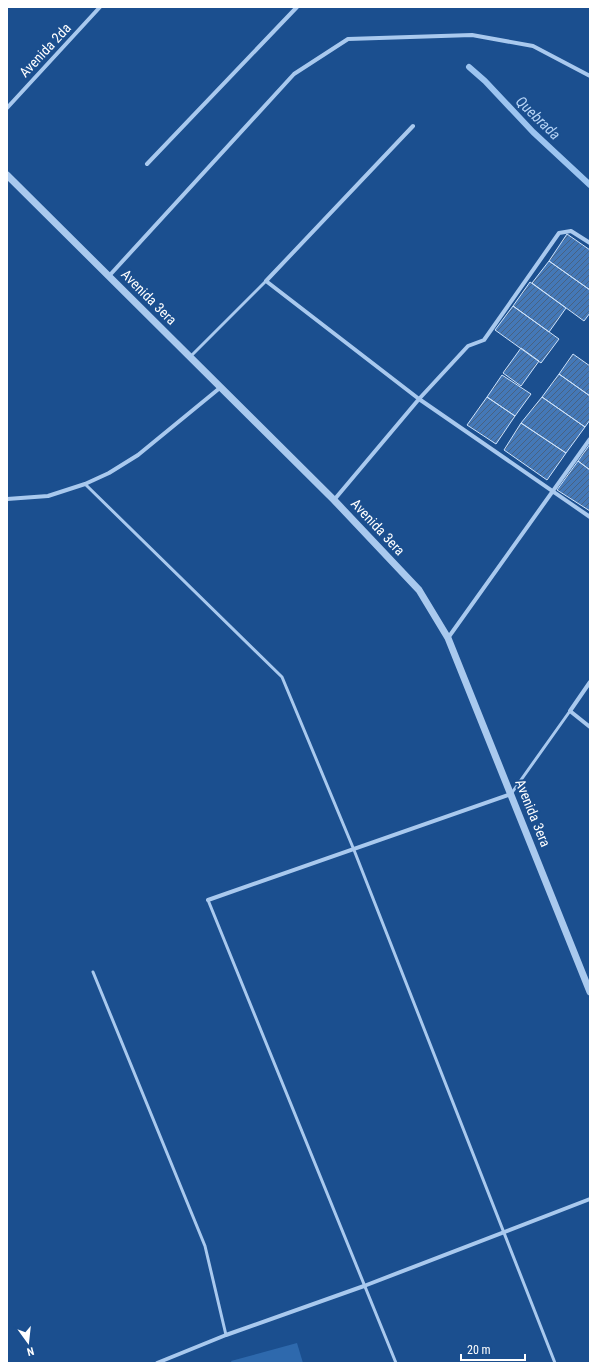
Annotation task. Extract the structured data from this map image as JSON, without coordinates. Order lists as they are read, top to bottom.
{
  "streets": {
    "street": ["Avenida 2da", "Avenida 3era"]
  },
  "water": ["Quebrada"],
  "scale_bar": "20 m",
  "north": "bottom"
}
